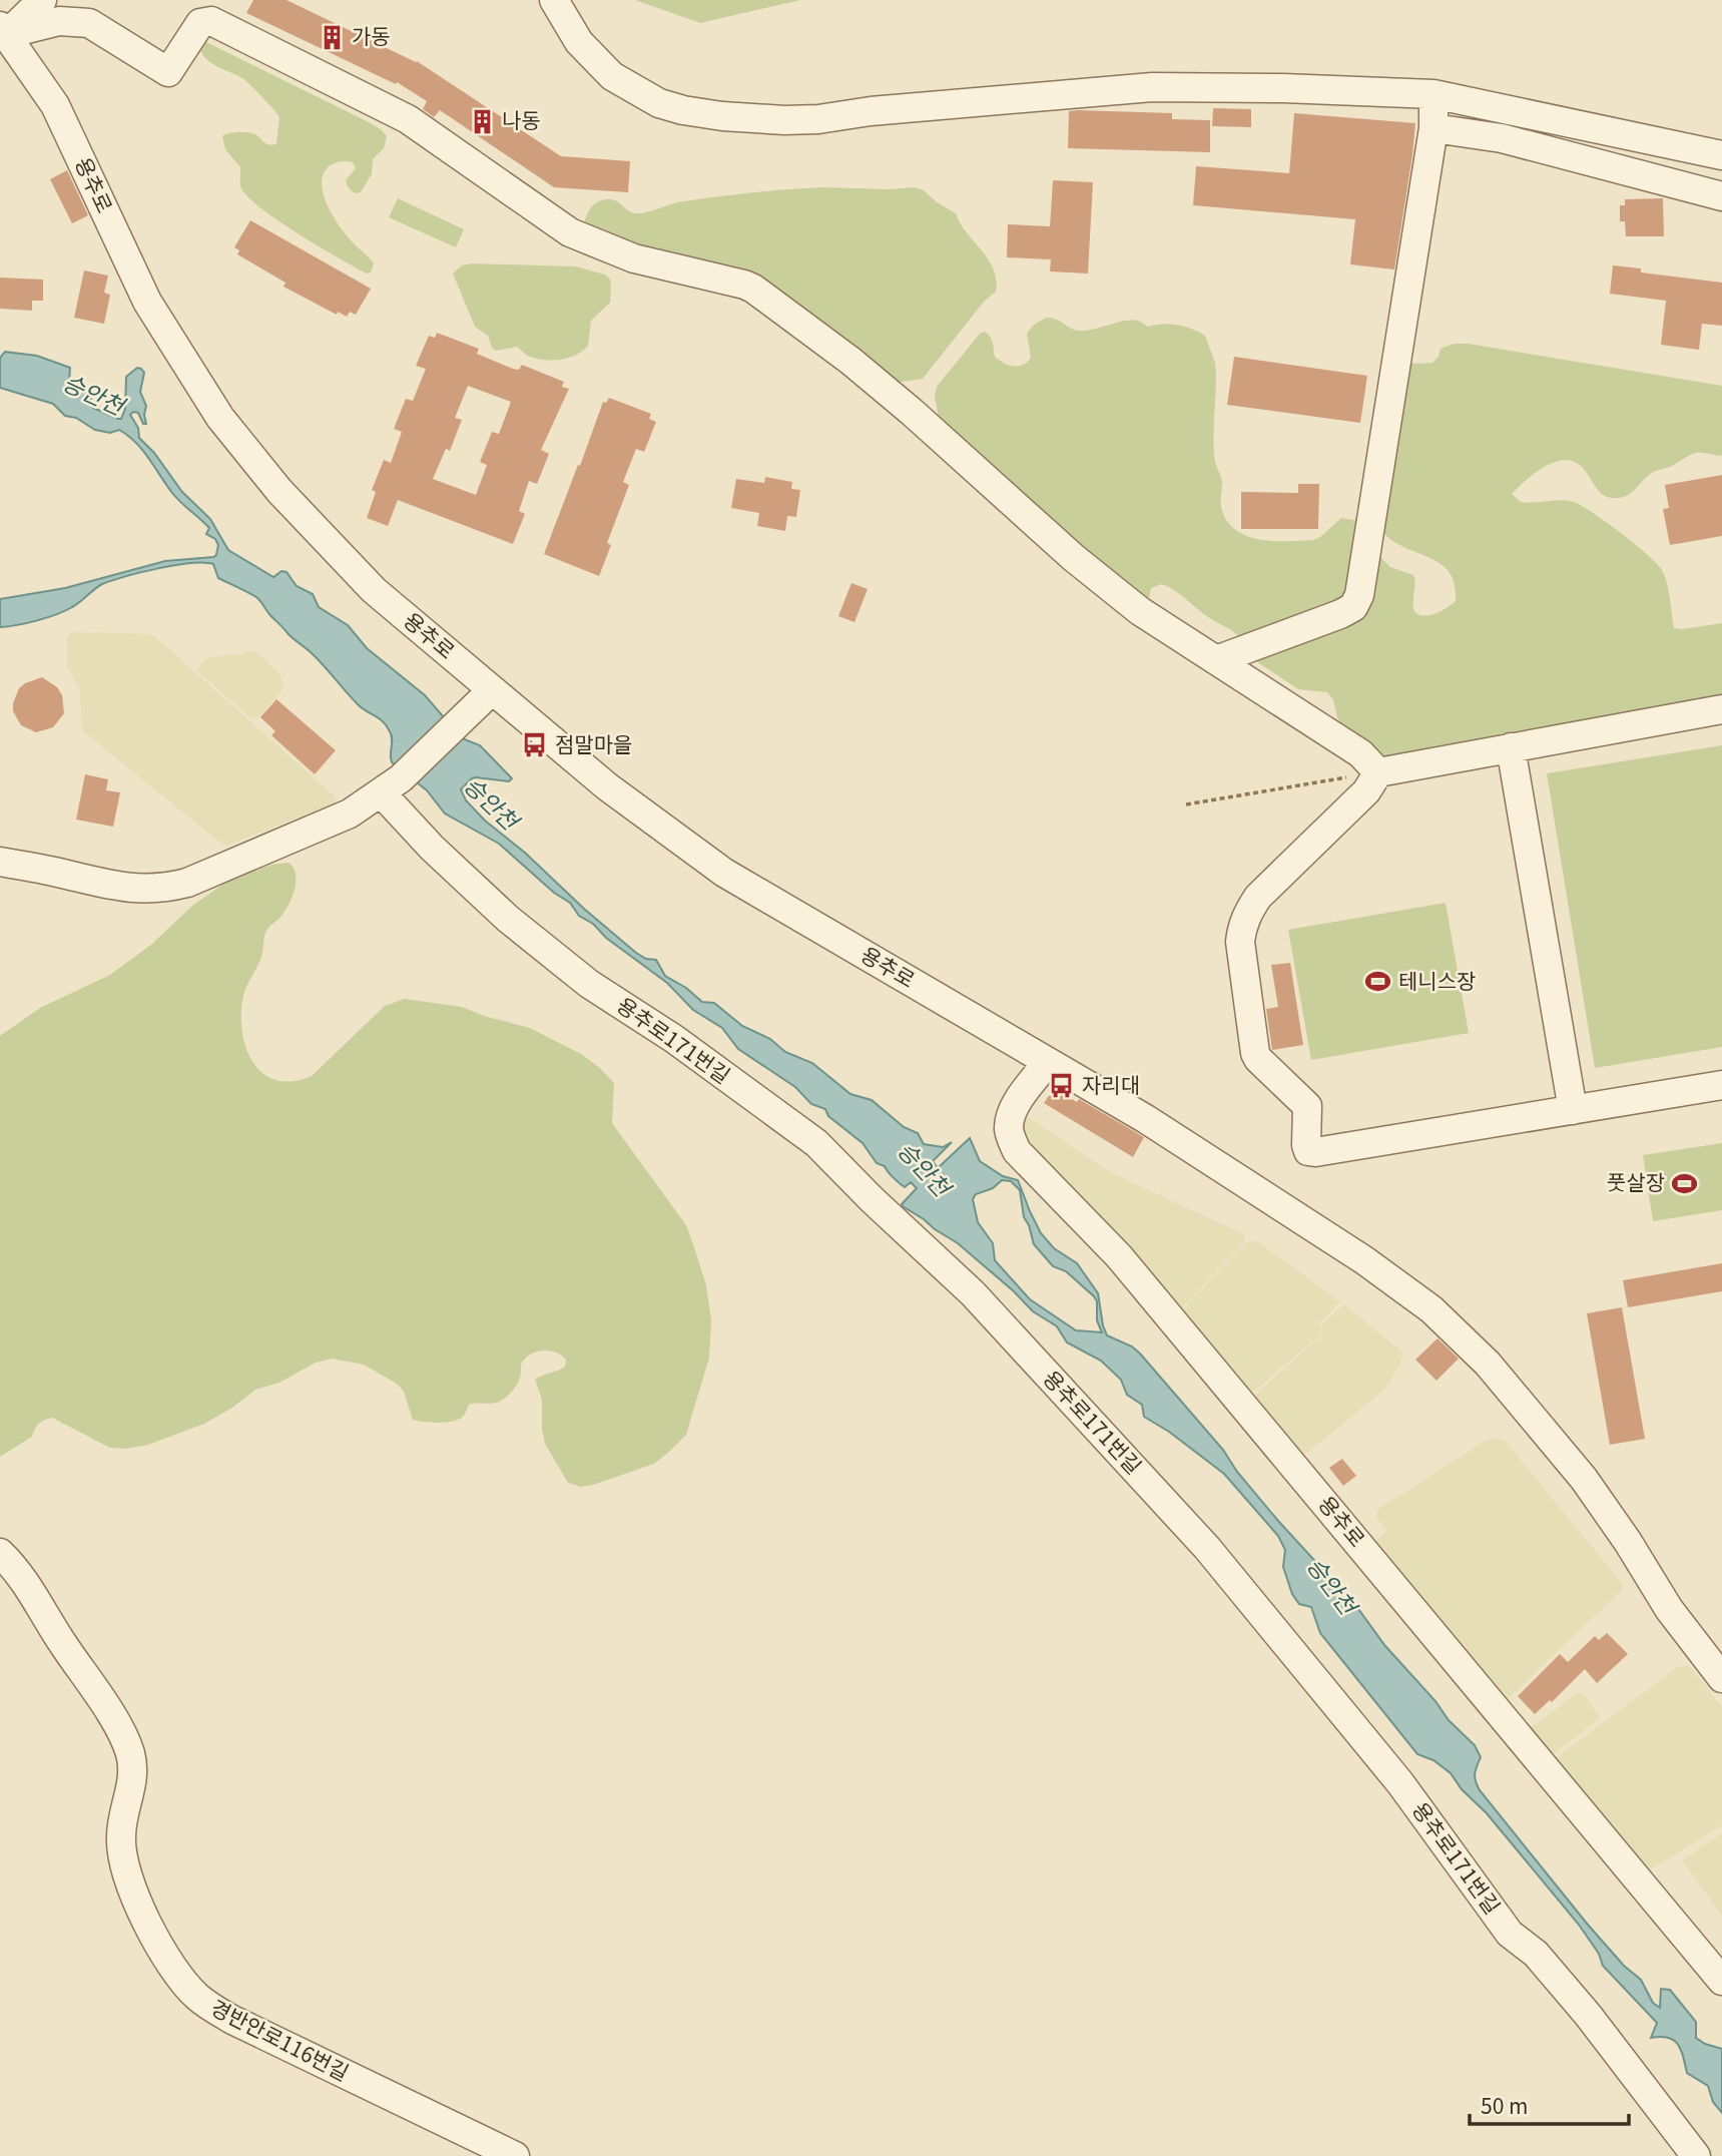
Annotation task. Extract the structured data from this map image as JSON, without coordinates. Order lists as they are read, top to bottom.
{
  "streets": {
    "street": ["용추로", "용추로171번길", "경반안로116번길"]
  },
  "water": ["승안천"],
  "places": {
    "building": ["가동", "나동"],
    "bus stop": ["점말마을", "자리대"],
    "sports": ["테니스장", "풋살장"]
  },
  "scale_bar": "50 m"
}
